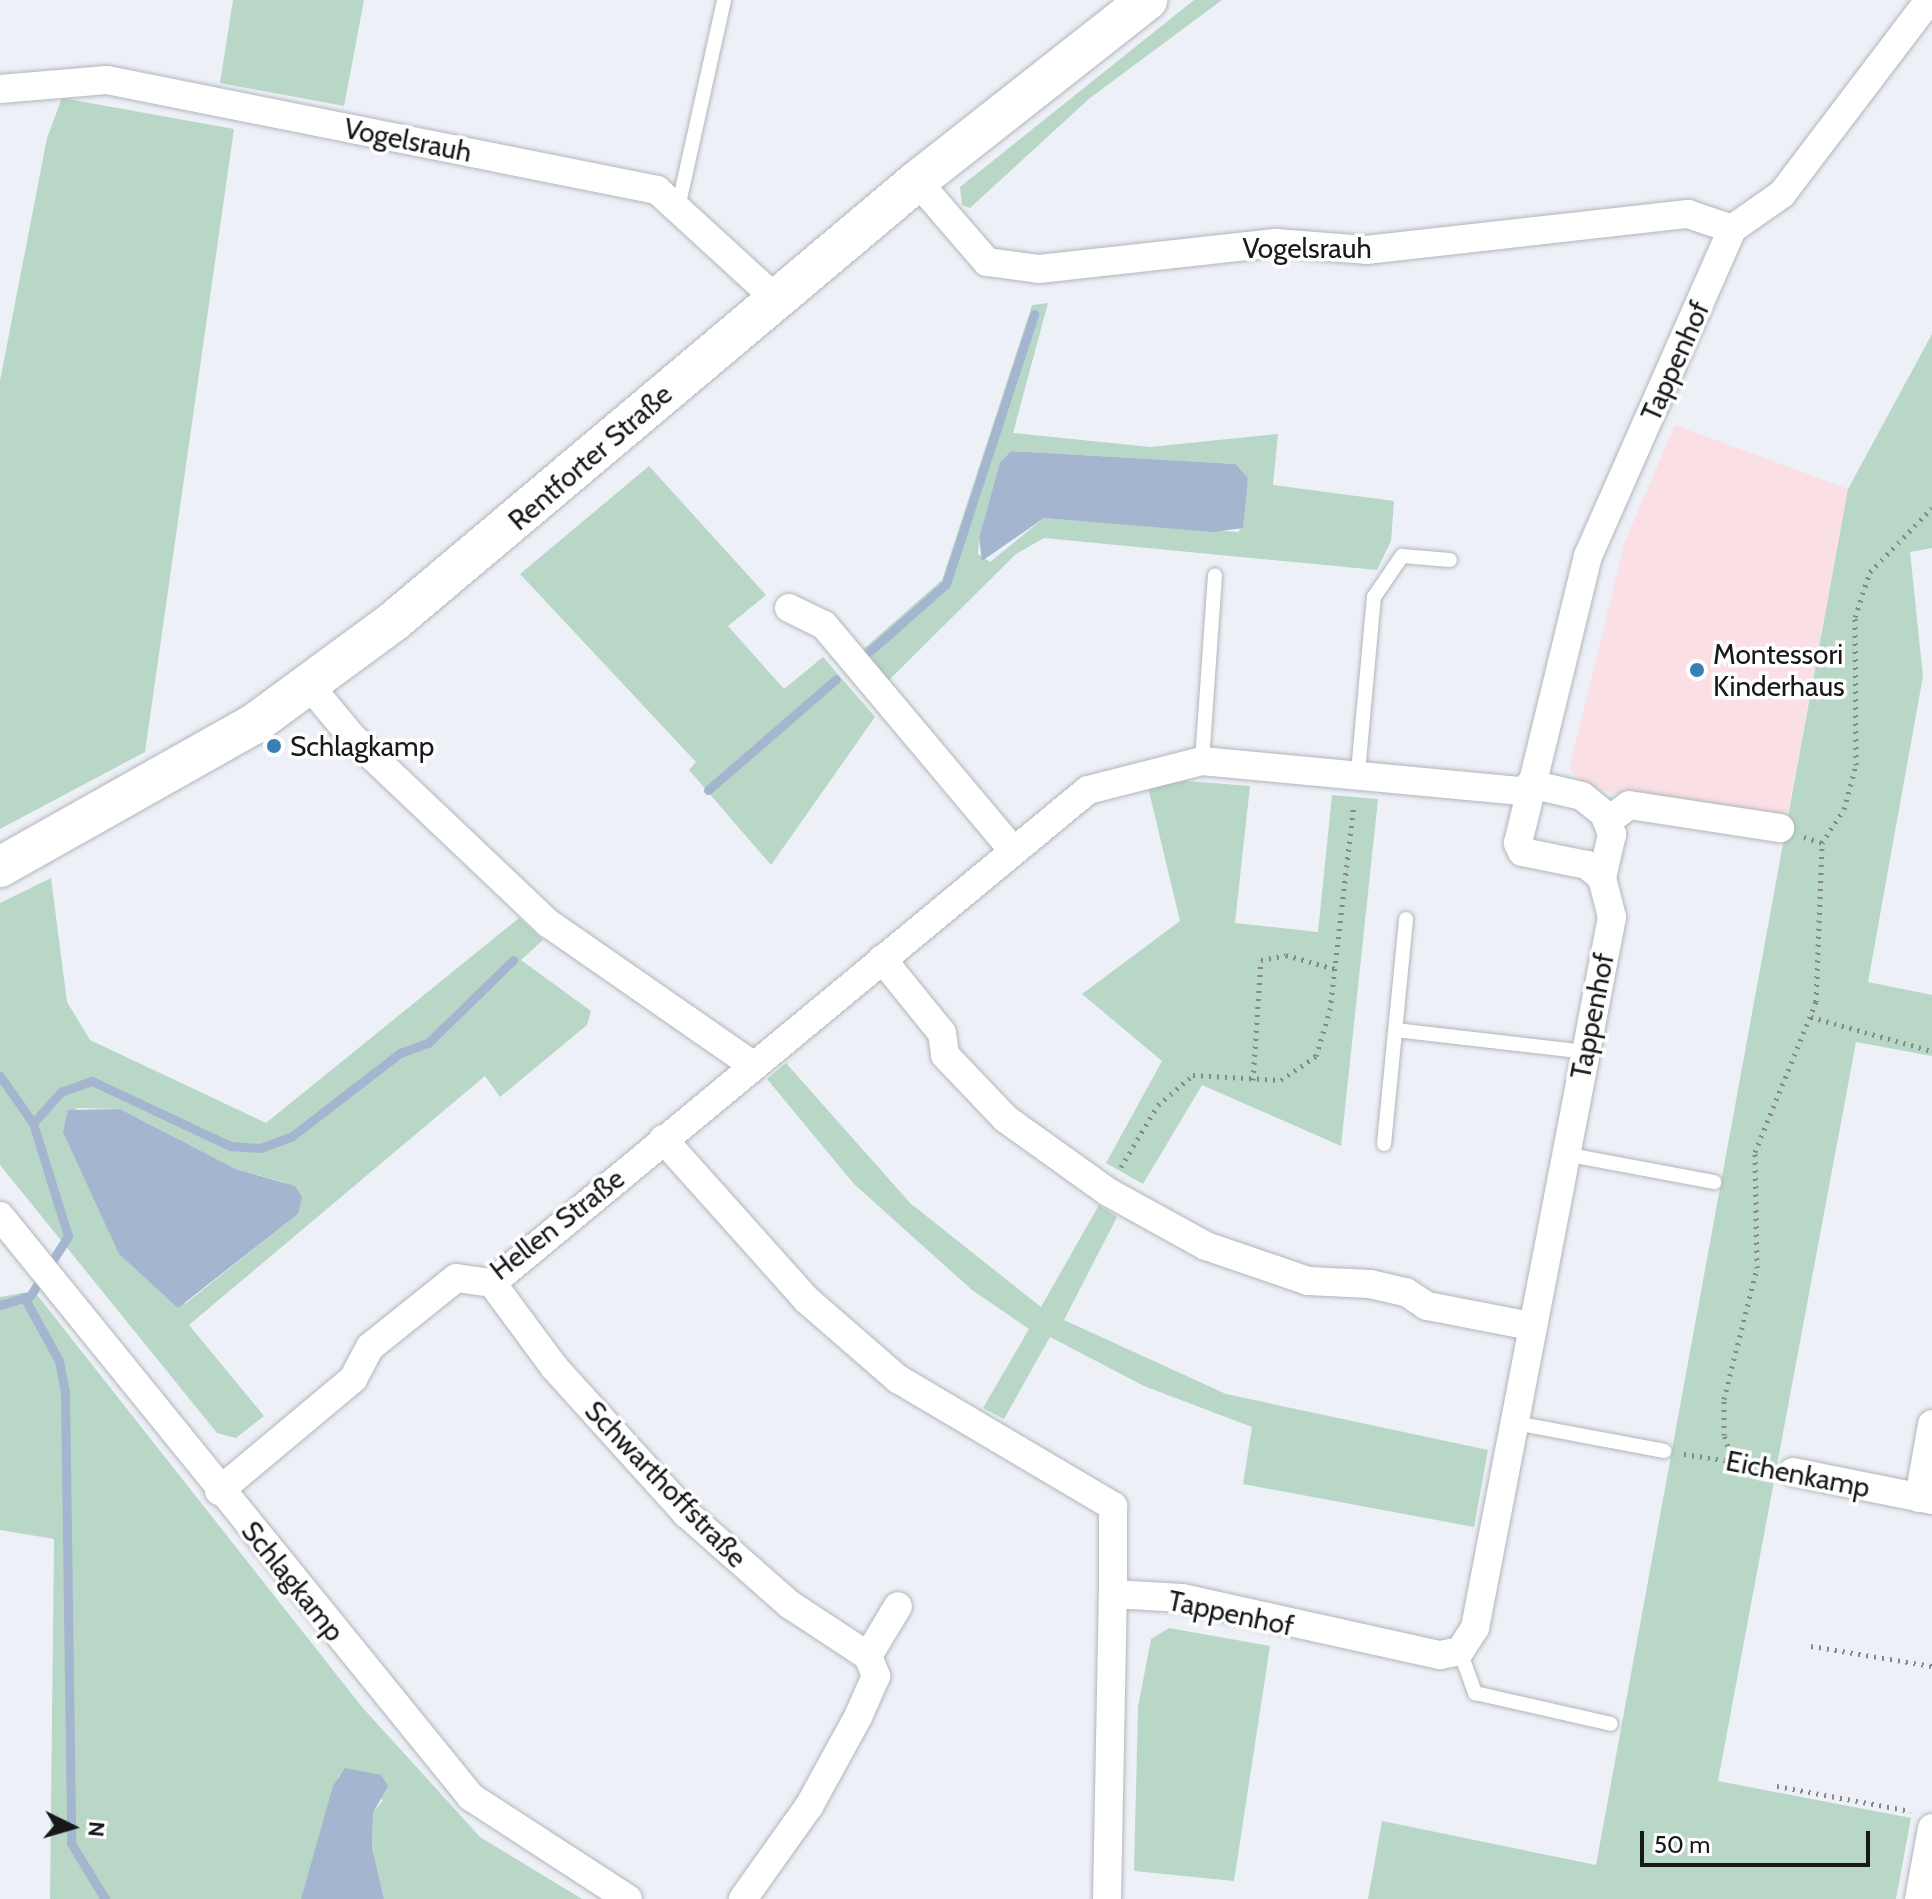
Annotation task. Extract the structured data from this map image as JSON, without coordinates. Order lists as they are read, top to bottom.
{
  "streets": {
    "main road": ["Rentforter Straße"],
    "street": [
      "Vogelsrauh",
      "Tappenhof",
      "Hellen Straße",
      "Eichenkamp",
      "Schwarthoffstraße",
      "Schlagkamp"
    ]
  },
  "crossings": [
    ["Vogelsrauh", "Tappenhof"],
    ["Vogelsrauh", "Rentforter Straße"],
    ["Tappenhof", "Hellen Straße"],
    ["Hellen Straße", "Schwarthoffstraße"],
    ["Hellen Straße", "Schlagkamp"]
  ],
  "places": ["Montessori Kinderhaus", "Schlagkamp"],
  "scale_bar": "50 m",
  "north": "right"
}
